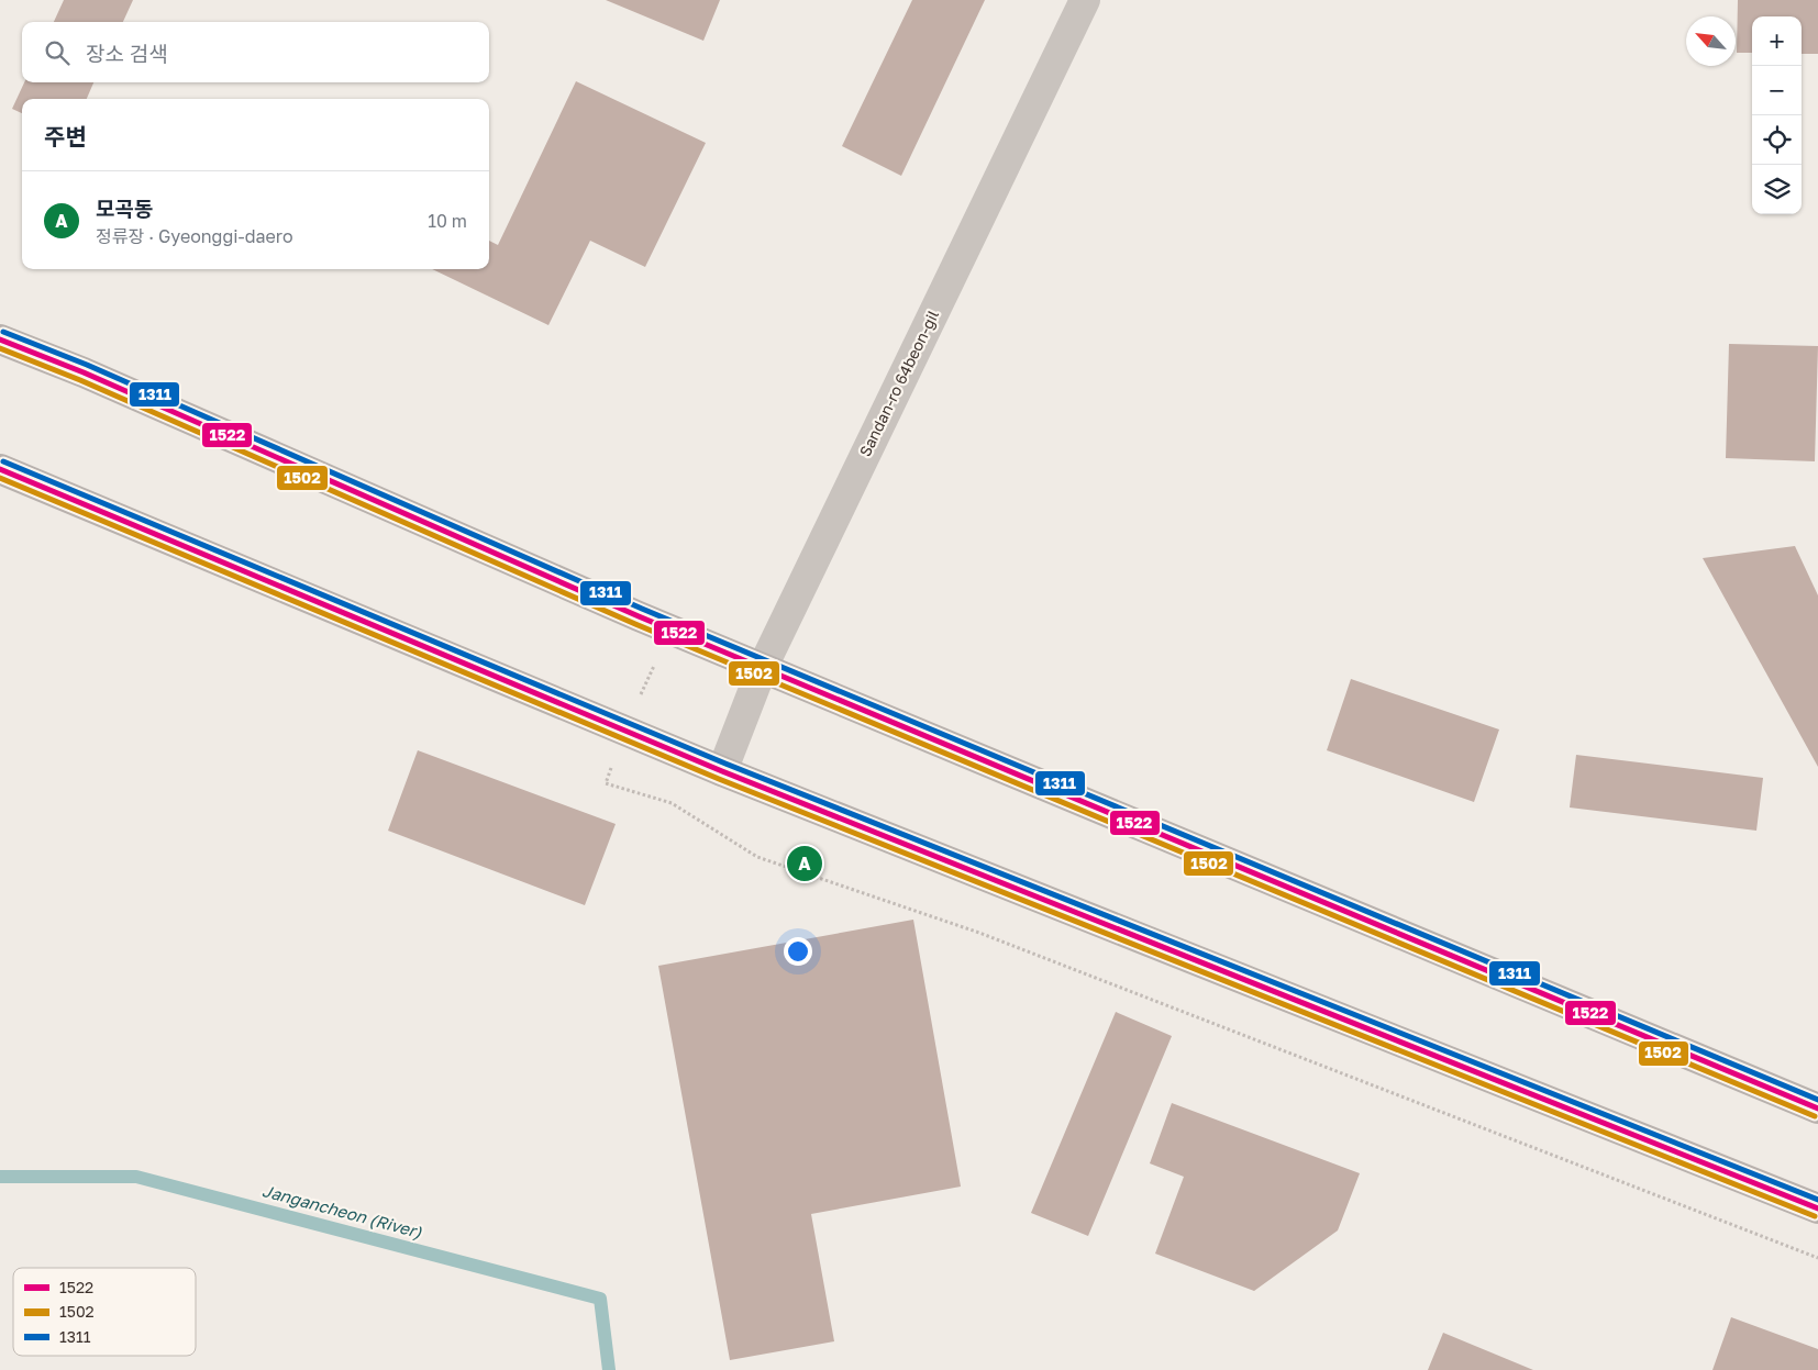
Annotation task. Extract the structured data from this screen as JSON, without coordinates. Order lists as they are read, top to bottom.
{
  "streets": {
    "street": ["Sandan-ro 64beon-gil"]
  },
  "water": ["Jangancheon (River)"],
  "lines": ["transit line 1311", "transit line 1522", "transit line 1502"],
  "legend": ["1522", "1502", "1311"],
  "north": "top left",
  "page": {
    "map_buttons": ["+", "−"],
    "search": "장소 검색",
    "heading": "주변",
    "list": [
      {
        "mark": "A",
        "name": "모곡동",
        "note": "정류장 · Gyeonggi-daero",
        "value": "10 m"
      }
    ],
    "pins": "A"
  }
}
